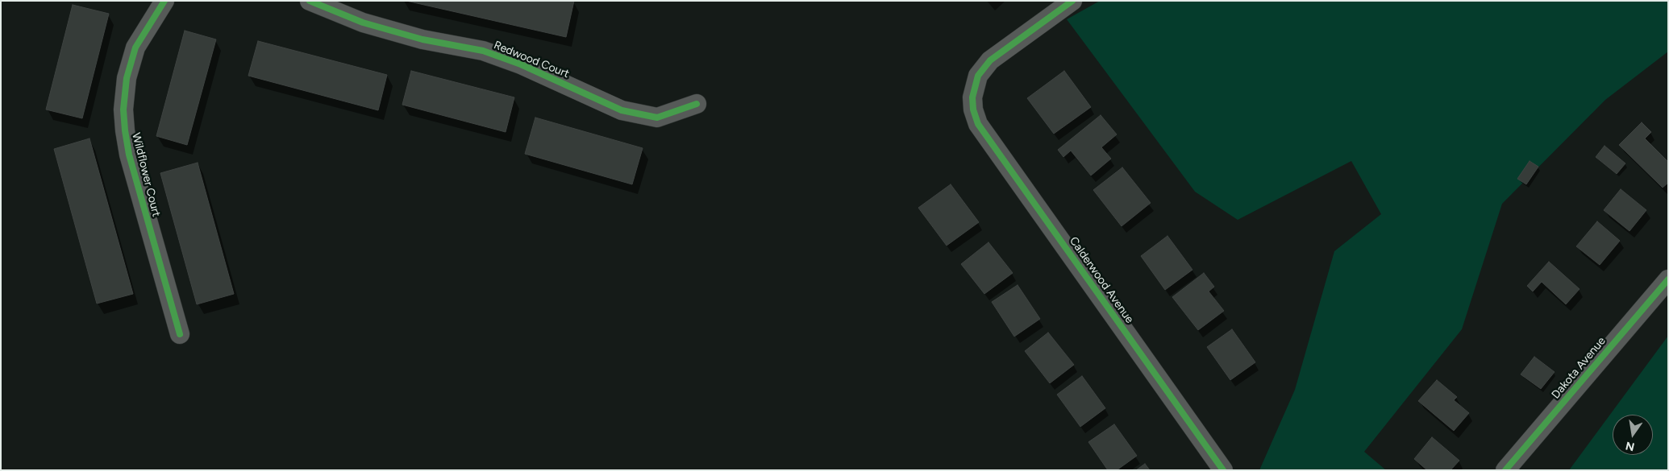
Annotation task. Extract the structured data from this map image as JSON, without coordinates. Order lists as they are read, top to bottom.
{
  "streets": {
    "street": [
      "Redwood Court",
      "Wildflower Court",
      "Calderwood Avenue",
      "Dakota Avenue"
    ]
  },
  "north": "bottom"
}
